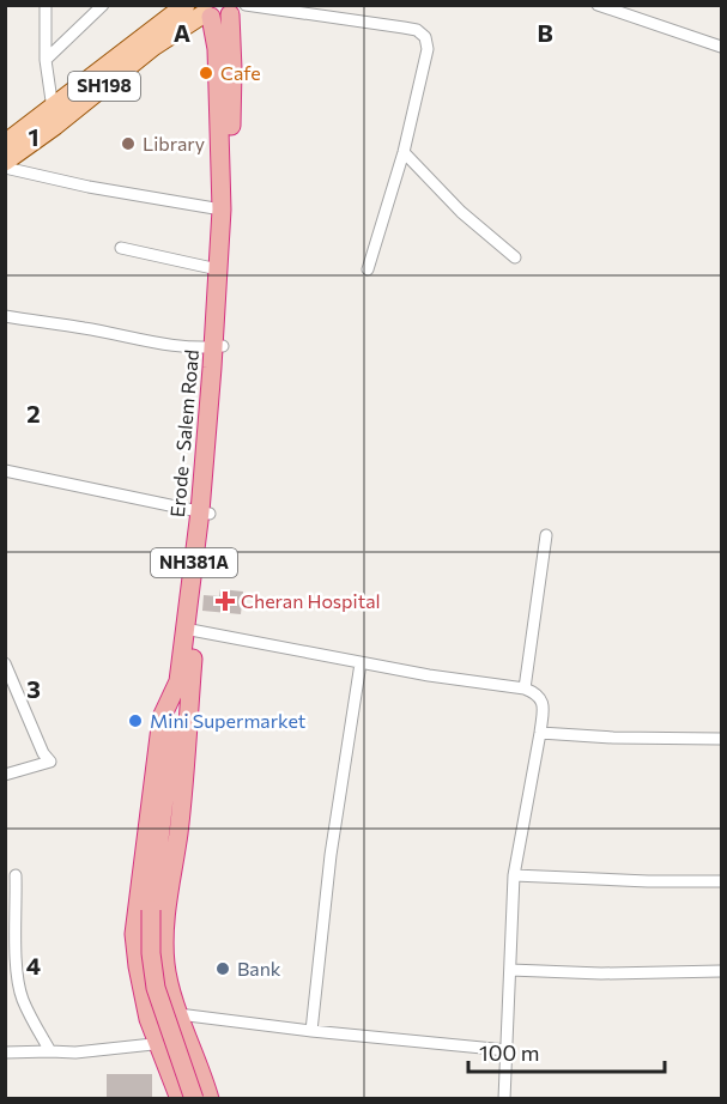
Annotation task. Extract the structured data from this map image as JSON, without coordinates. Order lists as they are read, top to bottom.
{
  "streets": {
    "highway": ["Erode - Salem Road", "NH381A"],
    "main road": ["SH198"]
  },
  "crossings": [
    ["SH198", "Erode - Salem Road"]
  ],
  "places": {
    "other": [
      "Cafe",
      "Library",
      "Mini Supermarket",
      "Bank"
    ],
    "health": ["Cheran Hospital"]
  },
  "scale_bar": "100 m",
  "grid": {
    "columns": ["A", "B"],
    "rows": [
      "1",
      "2",
      "3",
      "4"
    ]
  }
}
